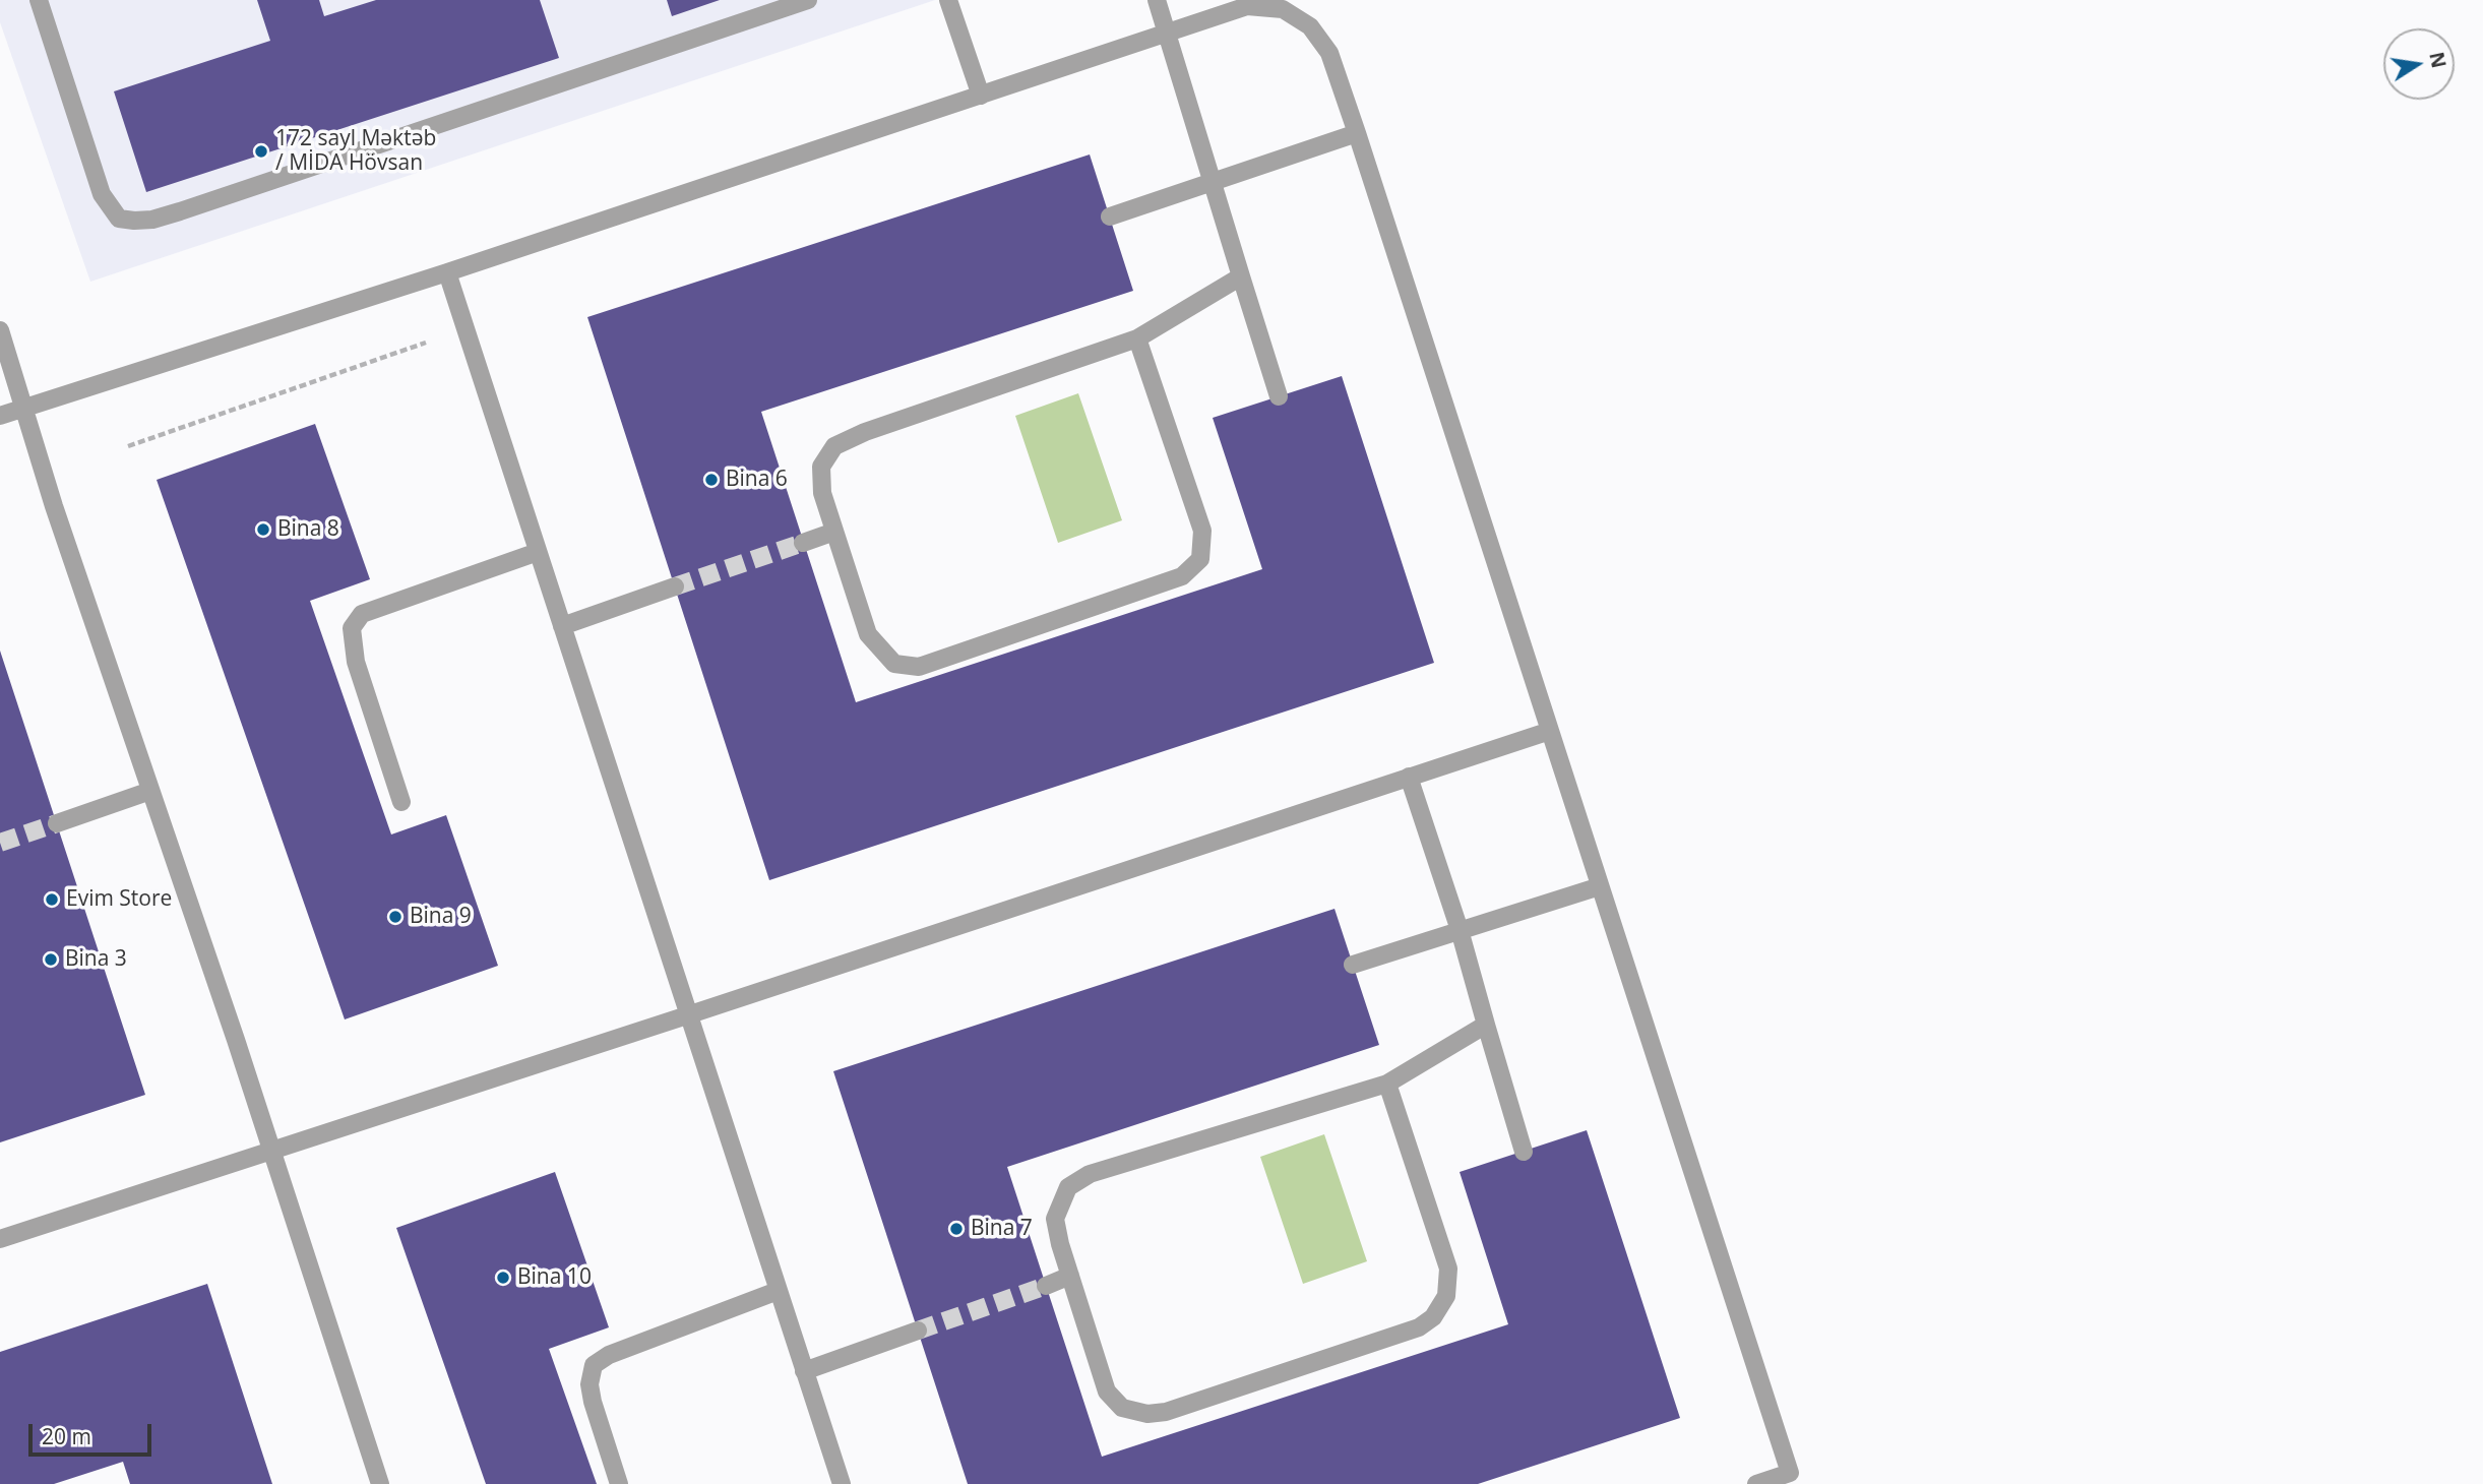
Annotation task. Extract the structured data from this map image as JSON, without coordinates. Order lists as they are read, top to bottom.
{
  "places": [
    "172 sayl Məktəb / MİDA Hövsan",
    "Bina 6",
    "Bina 8",
    "Evim Store",
    "Bina 9",
    "Bina 3",
    "Bina 7",
    "Bina 10"
  ],
  "scale_bar": "20 m",
  "north": "right"
}
